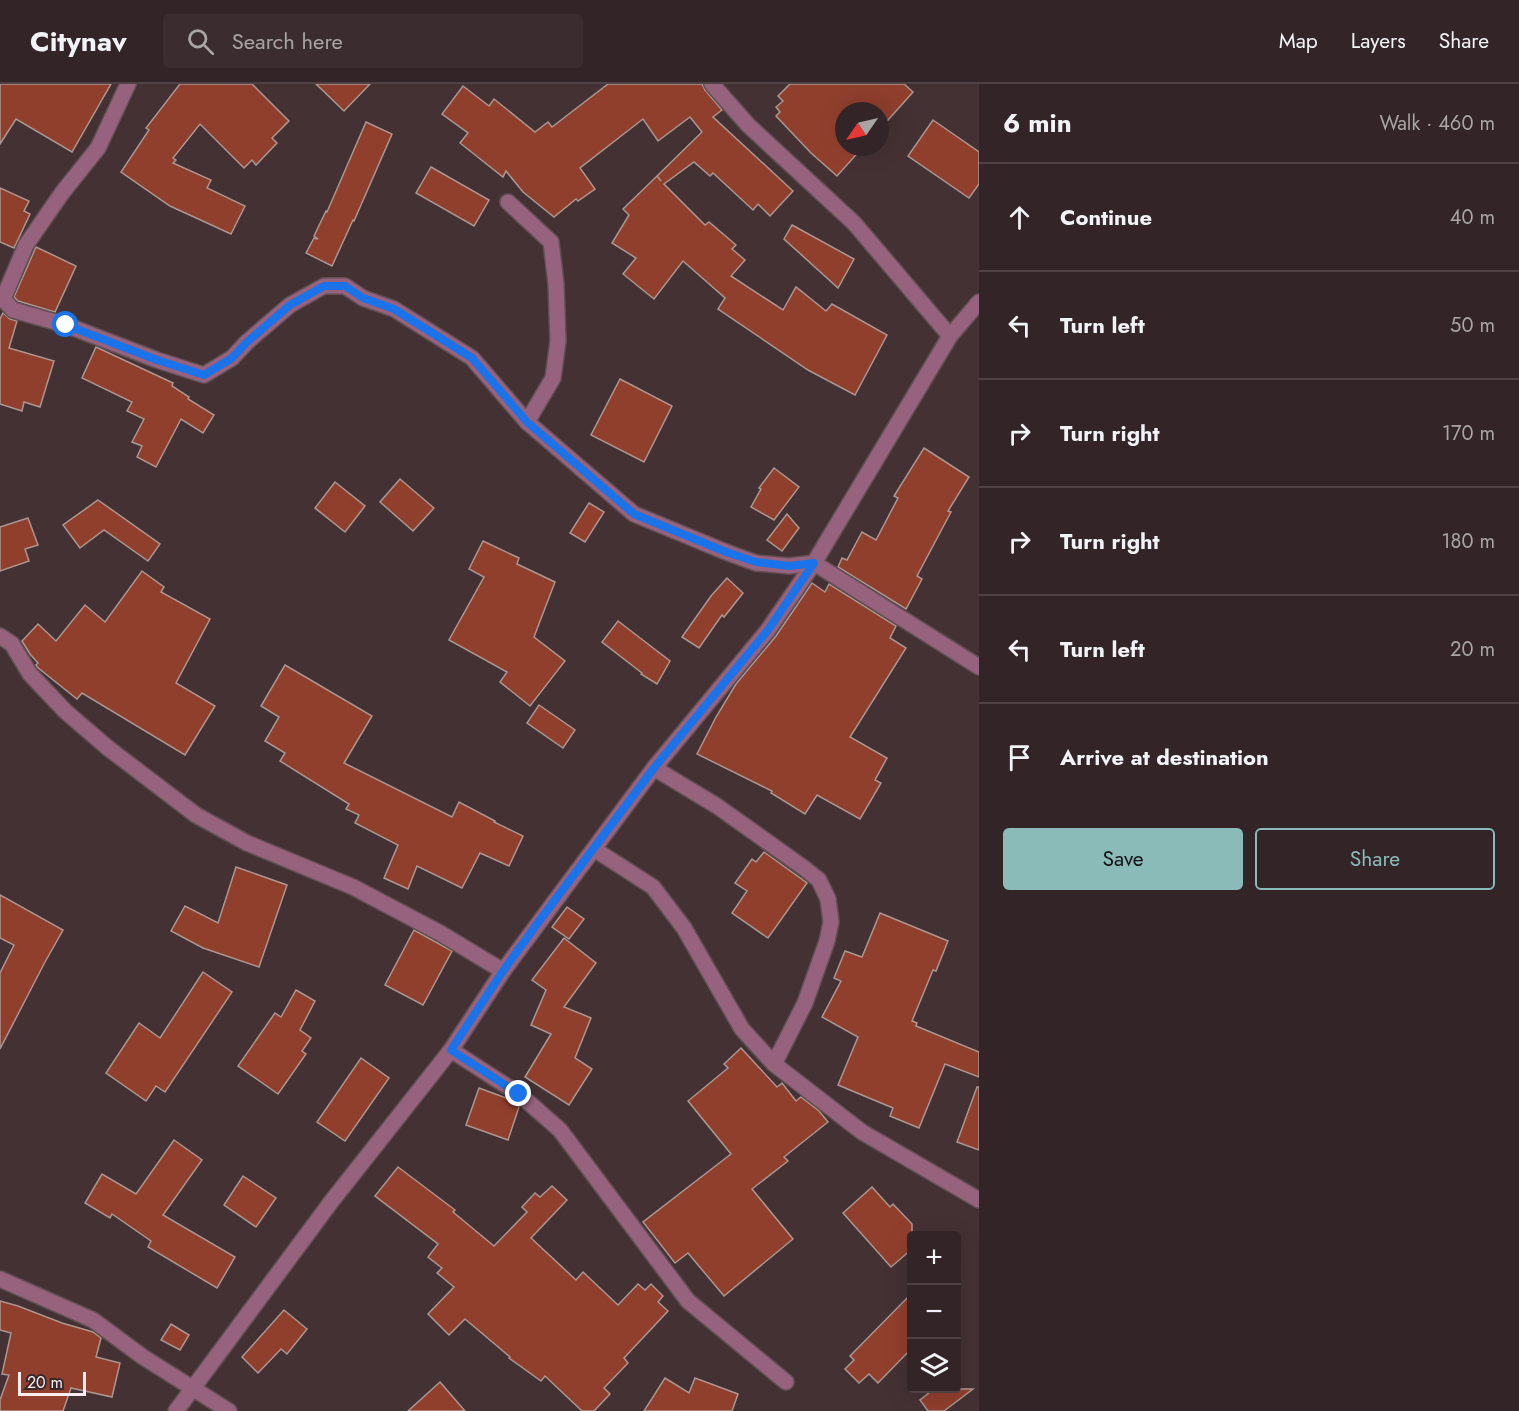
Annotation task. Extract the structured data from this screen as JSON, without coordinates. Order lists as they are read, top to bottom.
{
  "scale_bar": "20 m",
  "north": "bottom left",
  "page": {
    "header": "Citynav",
    "search": "Search here",
    "nav": ["Map", "Layers", "Share"],
    "heading": ["6 min", "Walk · 460 m"],
    "list": [
      ["Continue", "40 m"],
      ["Turn left", "50 m"],
      ["Turn right", "170 m"],
      ["Turn right", "180 m"],
      ["Turn left", "20 m"],
      "Arrive at destination"
    ],
    "buttons": ["Save", "Share"],
    "map_buttons": ["+", "−"],
    "scale": "20 m"
  }
}
